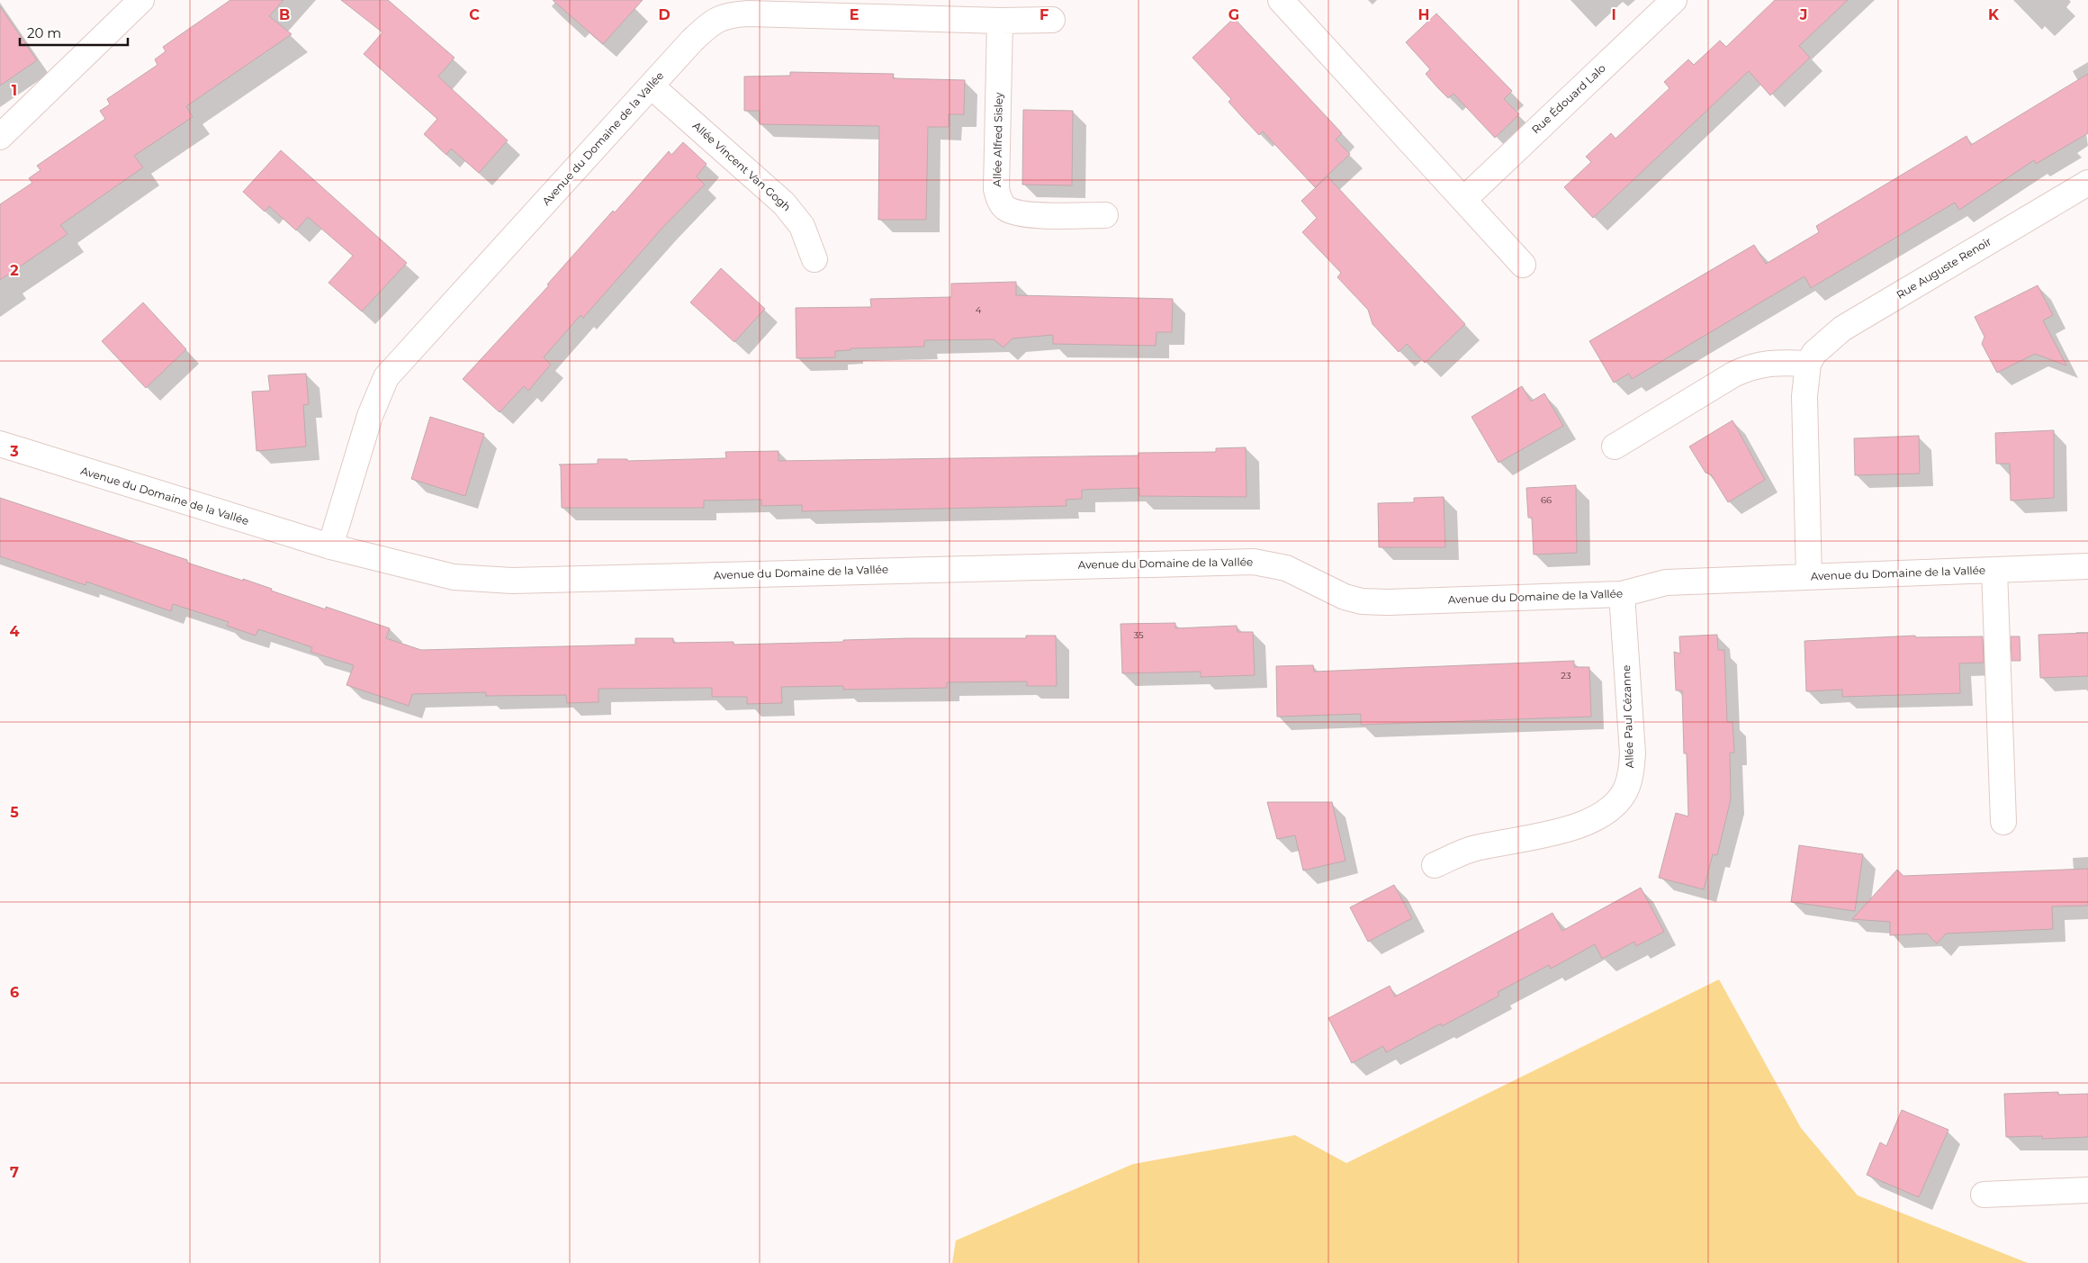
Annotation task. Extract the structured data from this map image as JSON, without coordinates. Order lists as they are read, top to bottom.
{
  "streets": {
    "street": [
      "Rue Édouard Lalo",
      "Avenue du Domaine de la Vallée",
      "Allée Alfred Sisley",
      "Allée Vincent Van Gogh",
      "Rue Auguste Renoir",
      "Allée Paul Cézanne"
    ]
  },
  "crossings": [
    ["Avenue du Domaine de la Vallée", "Allée Alfred Sisley"],
    ["Avenue du Domaine de la Vallée", "Allée Vincent Van Gogh"],
    ["Avenue du Domaine de la Vallée", "Allée Paul Cézanne"]
  ],
  "house_numbers": [
    "4",
    "66",
    "35",
    "23"
  ],
  "scale_bar": "20 m",
  "grid": {
    "columns": [
      "B",
      "C",
      "D",
      "E",
      "F",
      "G",
      "H",
      "I",
      "J",
      "K"
    ],
    "rows": [
      "1",
      "2",
      "3",
      "4",
      "5",
      "6",
      "7"
    ]
  }
}
